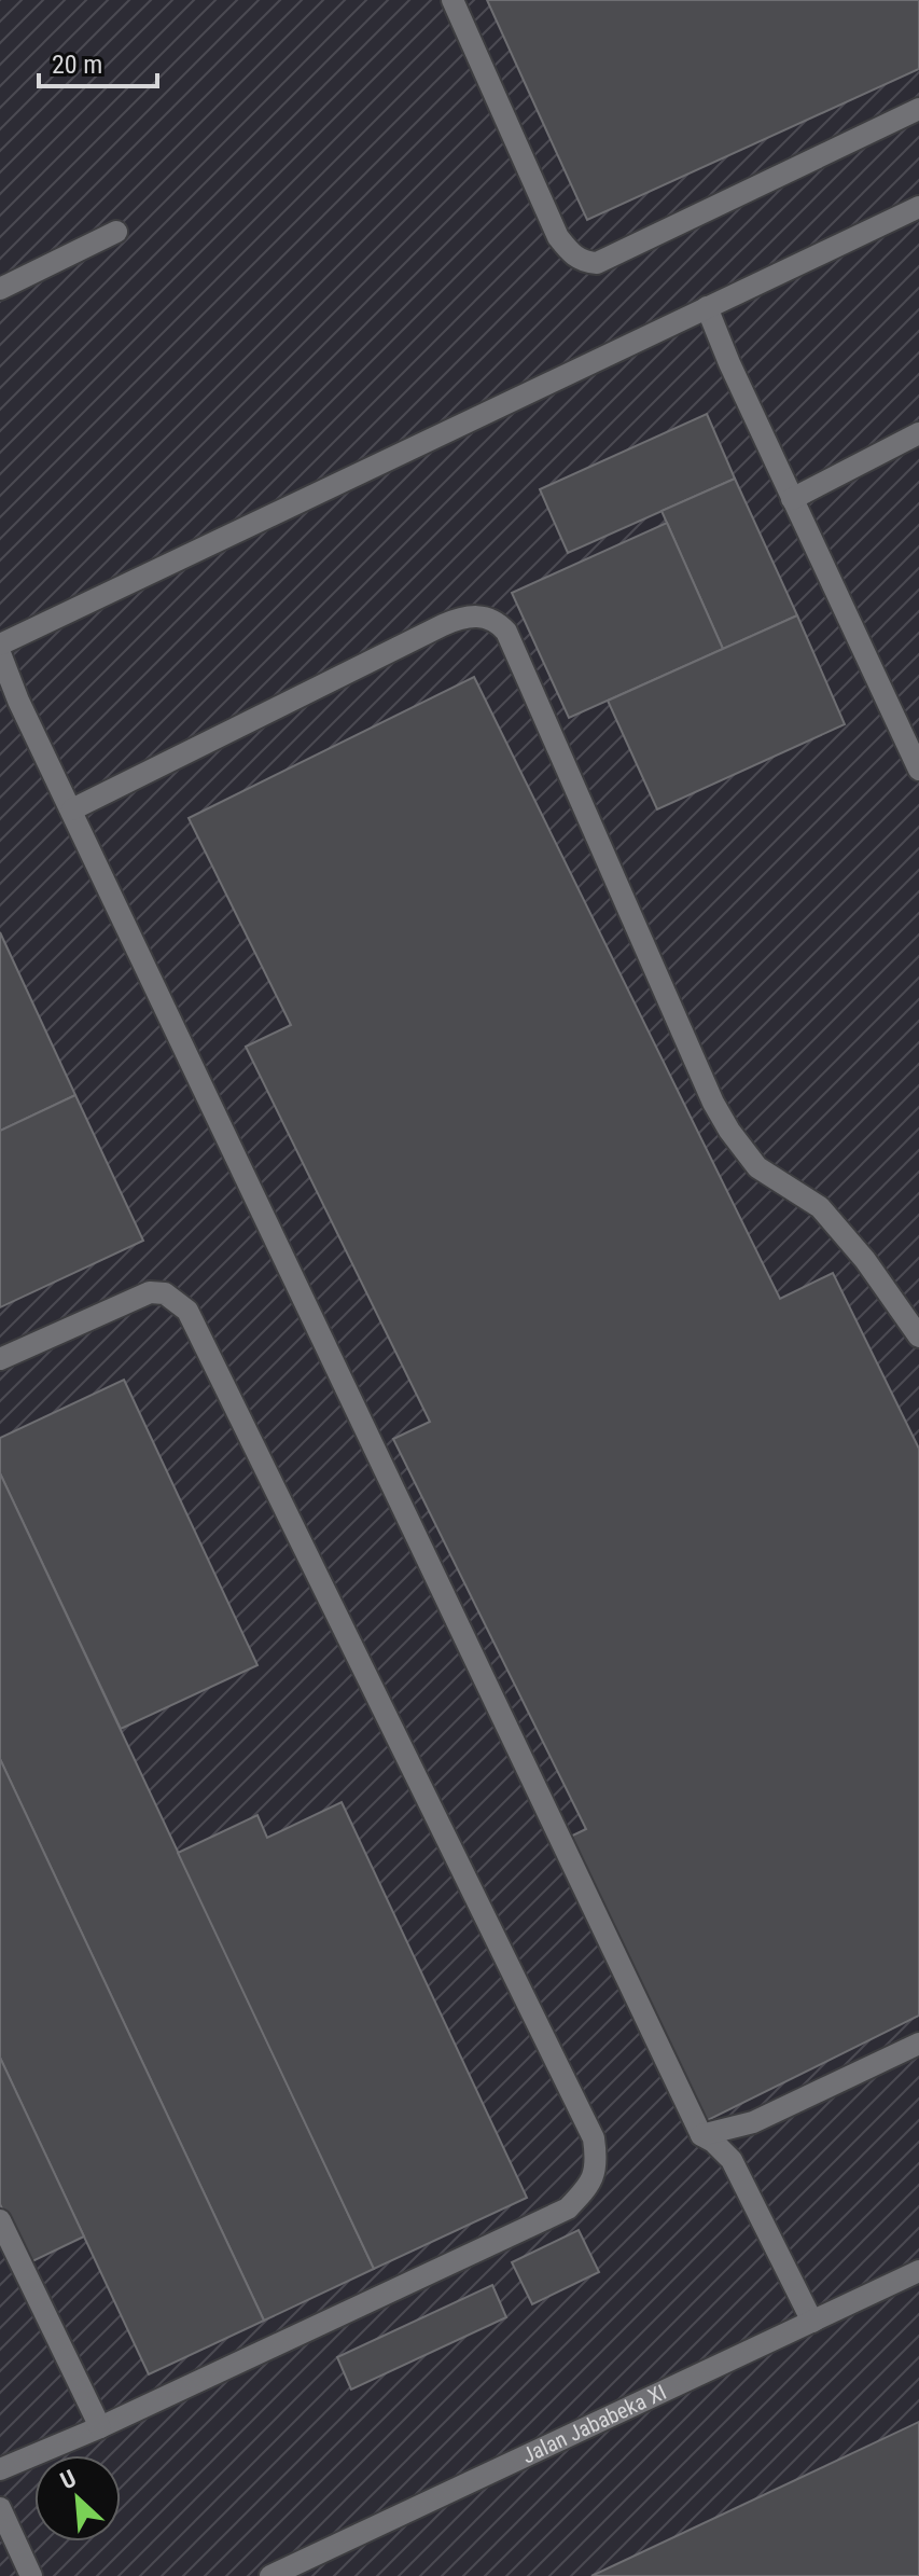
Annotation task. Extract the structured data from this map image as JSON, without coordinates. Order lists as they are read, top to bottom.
{
  "streets": {
    "street": ["Jalan Jababeka XI"]
  },
  "scale_bar": "20 m",
  "north": "top left"
}
